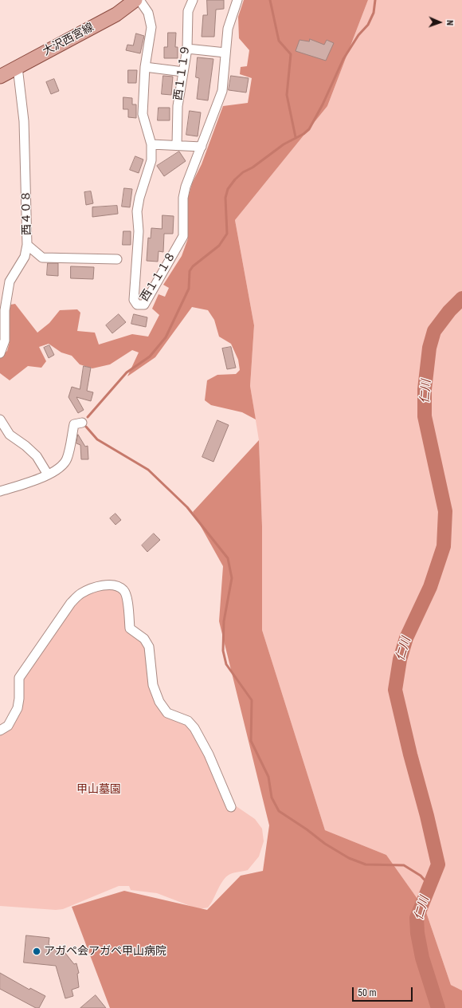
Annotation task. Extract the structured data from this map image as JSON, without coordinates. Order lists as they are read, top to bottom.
{
  "streets": {
    "main road": ["大沢西宮線"],
    "street": ["西１１１９", "西４０８", "西１１１８"]
  },
  "crossings": [
    ["大沢西宮線", "西４０８"]
  ],
  "water": ["仁川"],
  "parks": ["甲山墓園"],
  "places": ["アガペ会アガペ甲山病院"],
  "scale_bar": "50 m",
  "north": "right"
}
